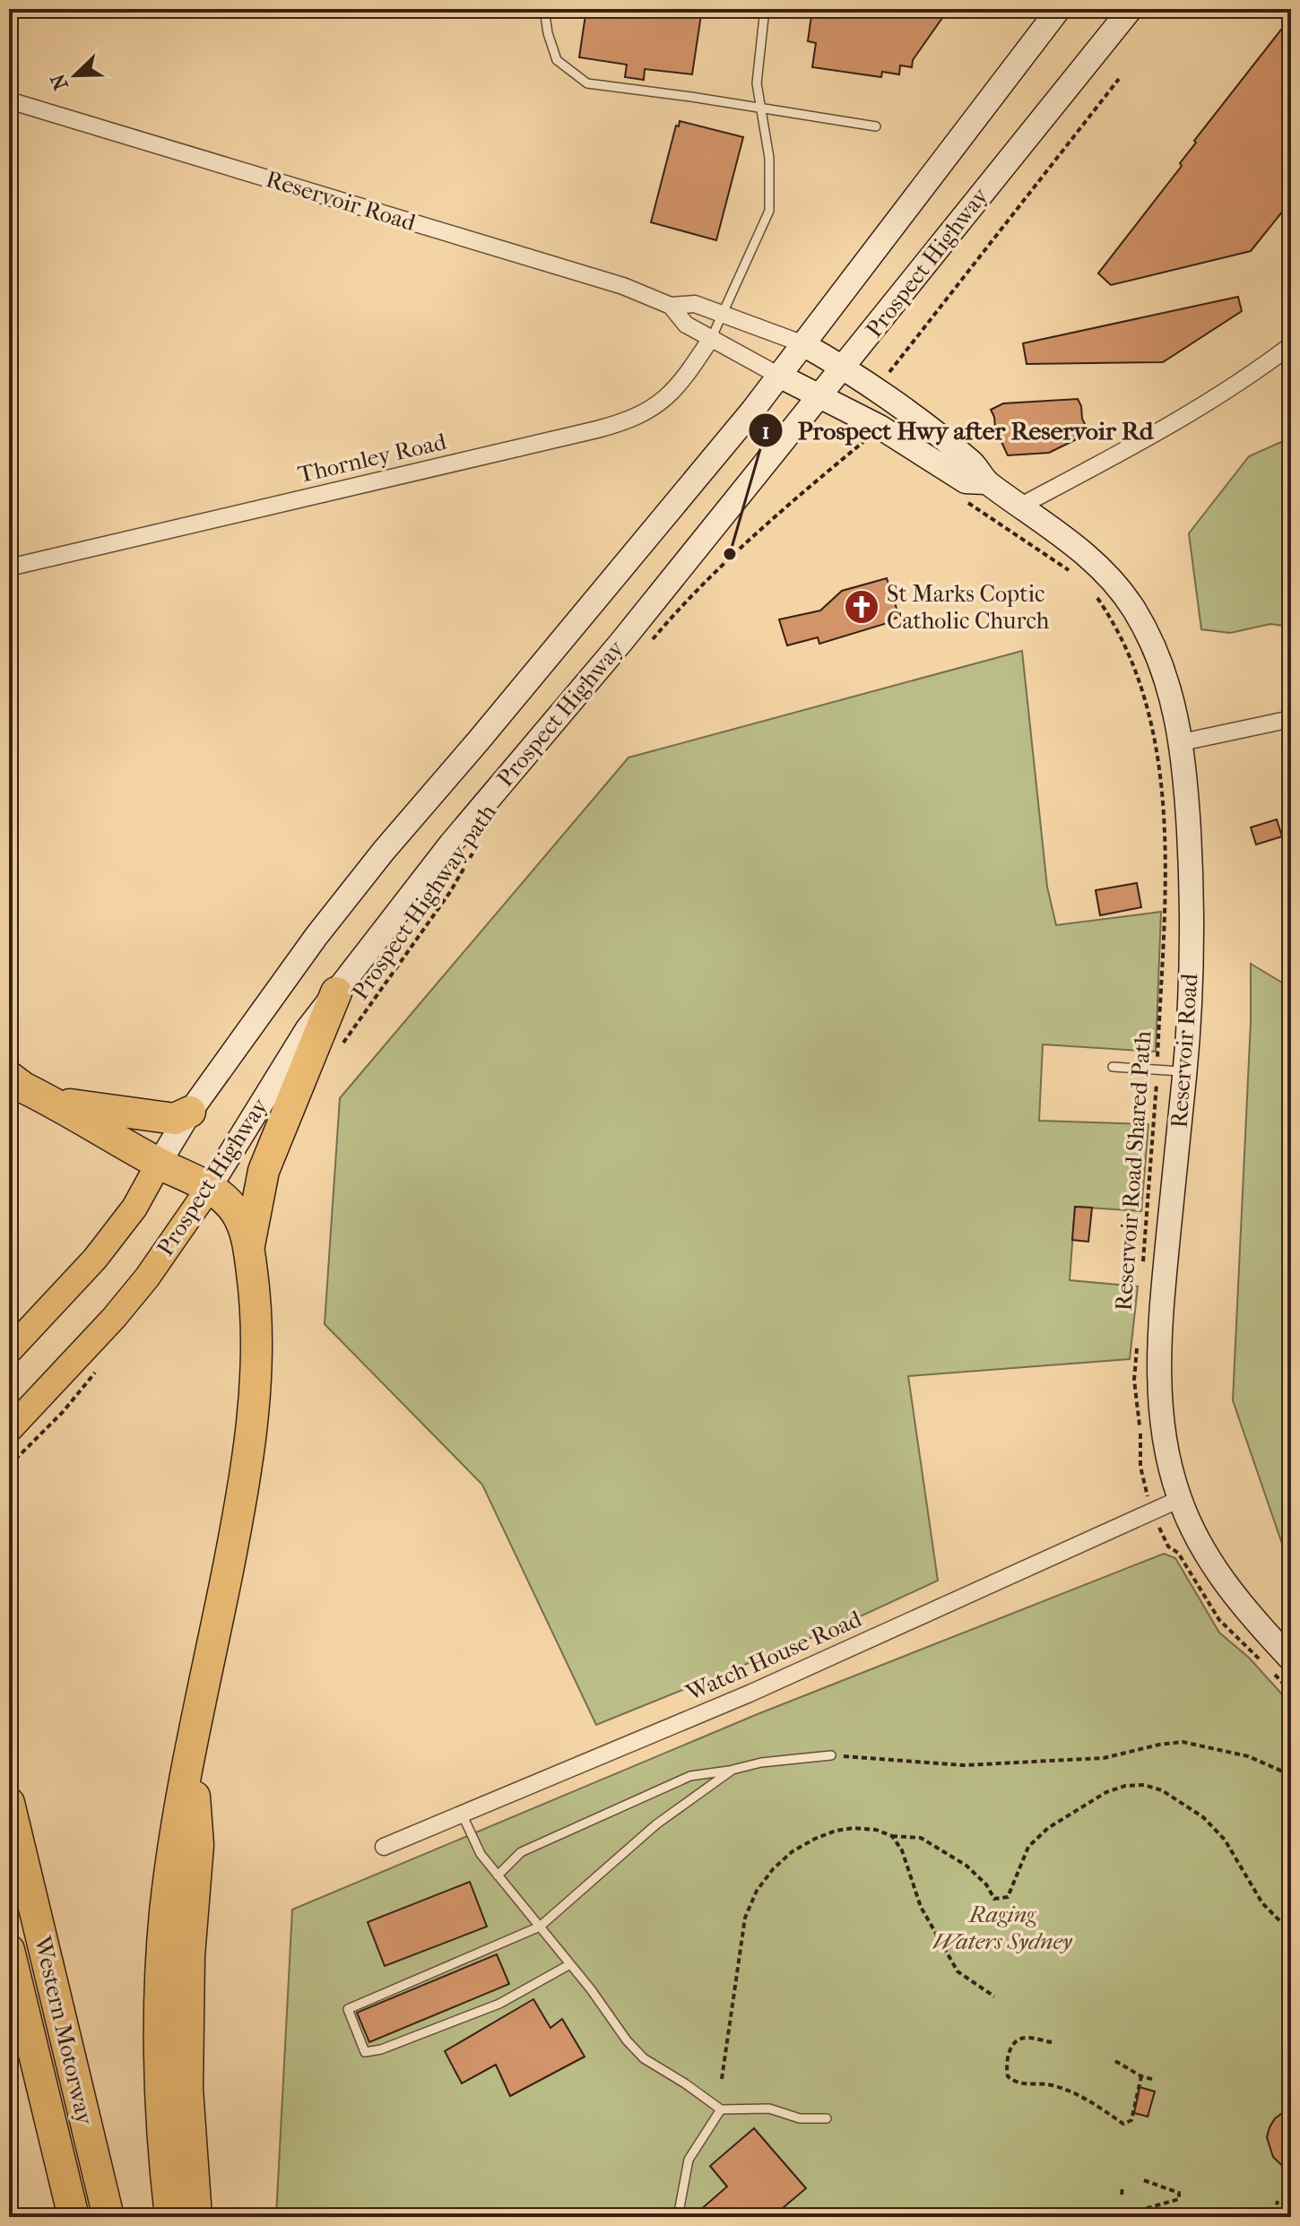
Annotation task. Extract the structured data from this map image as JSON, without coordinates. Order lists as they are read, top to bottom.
{
  "streets": {
    "highway": ["Western Motorway"],
    "main road": ["Reservoir Road", "Prospect Highway"],
    "street": ["Thornley Road", "Watch House Road"],
    "path": ["Prospect Highway path", "Reservoir Road Shared Path"]
  },
  "crossings": [
    ["Reservoir Road", "Prospect Highway"],
    ["Reservoir Road", "Thornley Road"],
    ["Reservoir Road", "Watch House Road"]
  ],
  "parks": ["Raging Waters Sydney"],
  "places": {
    "other": ["Prospect Hwy after Reservoir Rd"],
    "church": ["St Marks Coptic Catholic Church"]
  },
  "north": "bottom left"
}
